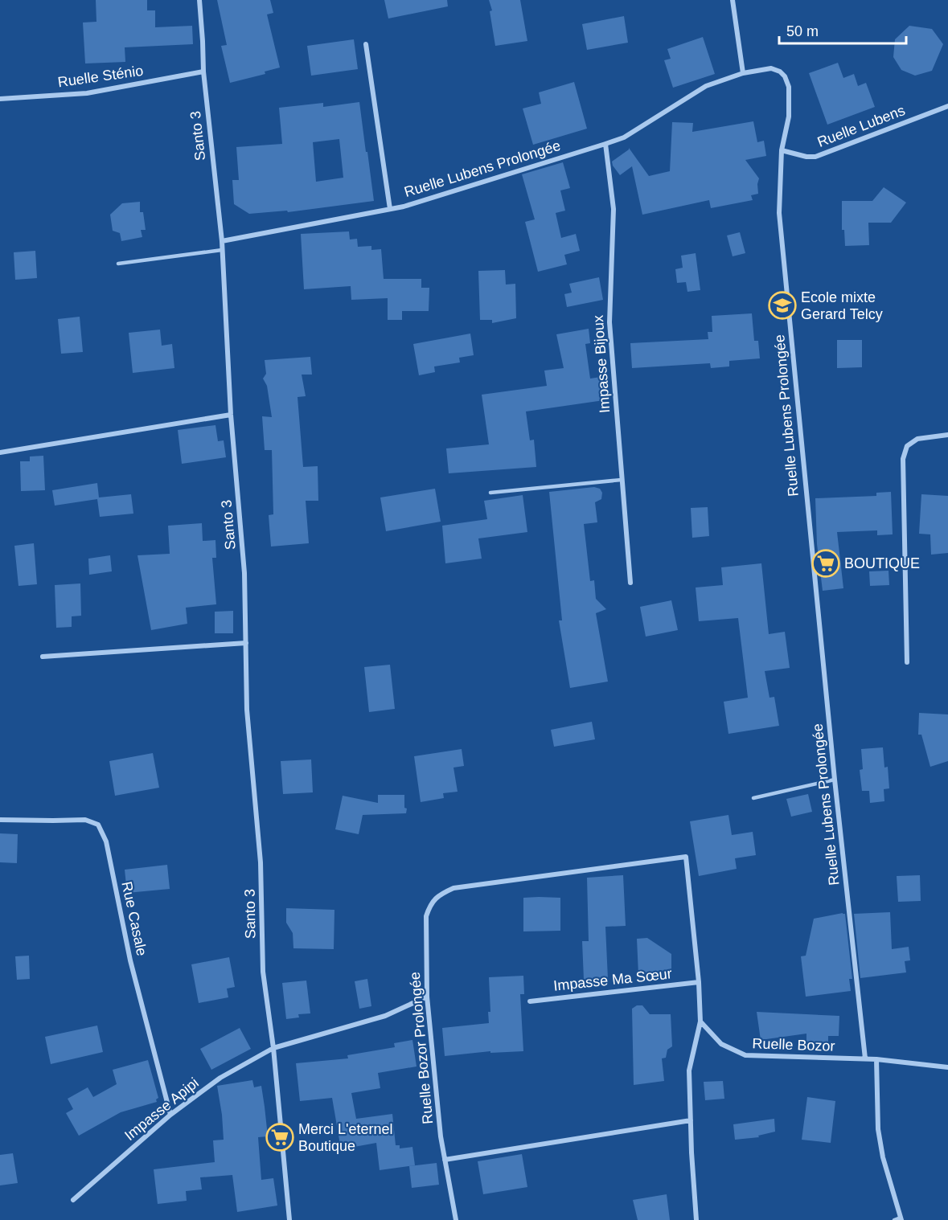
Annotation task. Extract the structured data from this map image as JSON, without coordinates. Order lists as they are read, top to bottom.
{
  "streets": {
    "street": [
      "Ruelle Sténio",
      "Ruelle Lubens",
      "Santo 3",
      "Ruelle Lubens Prolongée",
      "Impasse Bijoux",
      "Rue Casale",
      "Impasse Ma Sœur",
      "Ruelle Bozor",
      "Ruelle Bozor Prolongée",
      "Impasse Apipi"
    ]
  },
  "crossings": [
    ["Ruelle Sténio", "Santo 3"],
    ["Ruelle Lubens", "Ruelle Lubens Prolongée"],
    ["Santo 3", "Ruelle Lubens Prolongée"],
    ["Santo 3", "Impasse Apipi"],
    ["Ruelle Lubens Prolongée", "Impasse Bijoux"],
    ["Ruelle Lubens Prolongée", "Ruelle Bozor"],
    ["Rue Casale", "Impasse Apipi"],
    ["Impasse Ma Sœur", "Ruelle Bozor Prolongée"],
    ["Ruelle Bozor Prolongée", "Impasse Apipi"]
  ],
  "places": {
    "school or university": ["Ecole mixte Gerard Telcy"],
    "supermarket": ["BOUTIQUE", "Merci L'eternel Boutique"]
  },
  "scale_bar": "50 m"
}
